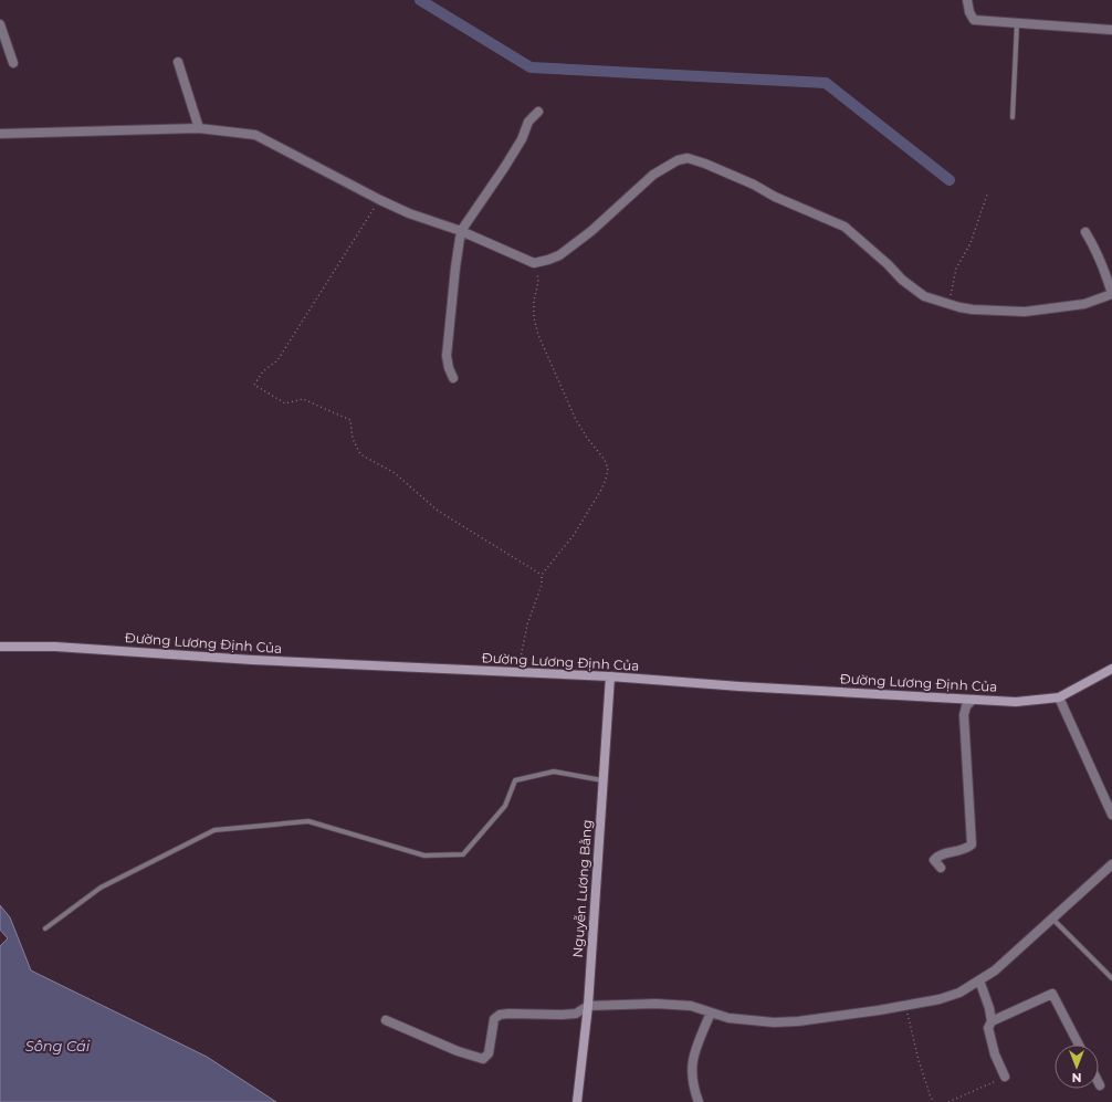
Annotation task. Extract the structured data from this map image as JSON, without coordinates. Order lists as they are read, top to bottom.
{
  "streets": {
    "street": ["Đường Lương Định Của", "Nguyễn Lương Bằng"]
  },
  "crossings": [
    ["Đường Lương Định Của", "Nguyễn Lương Bằng"]
  ],
  "water": ["Sông Cái"],
  "north": "bottom"
}
